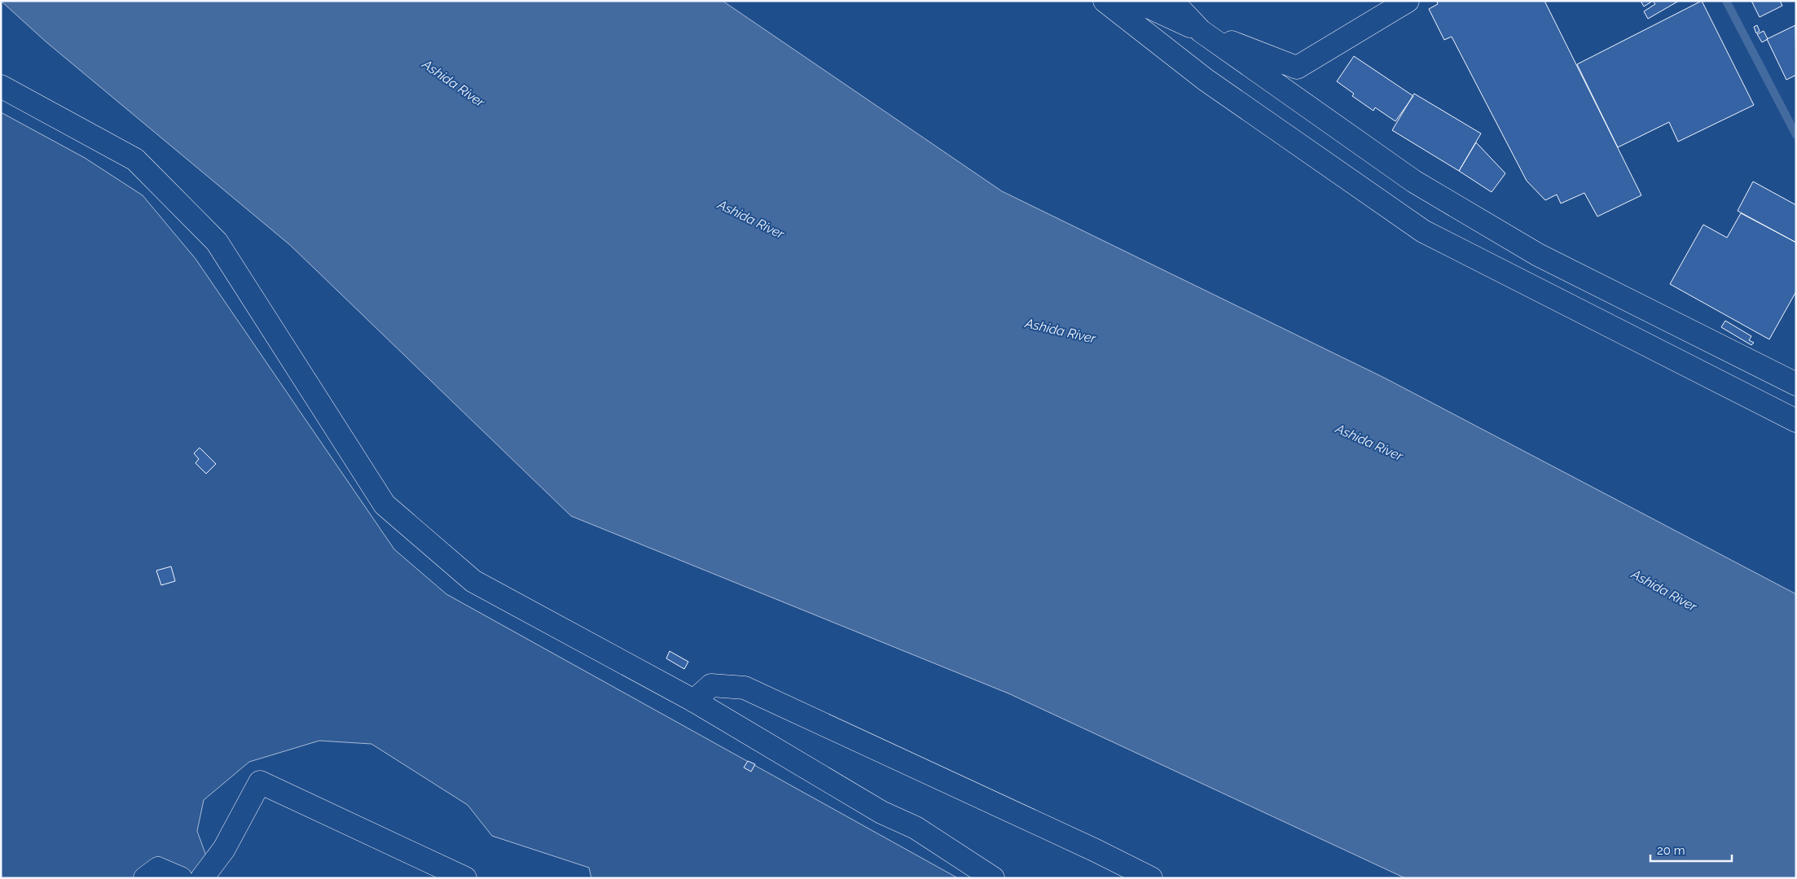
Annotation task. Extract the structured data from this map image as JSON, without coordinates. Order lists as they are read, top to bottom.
{
  "water": ["Ashida River"],
  "scale_bar": "20 m"
}
